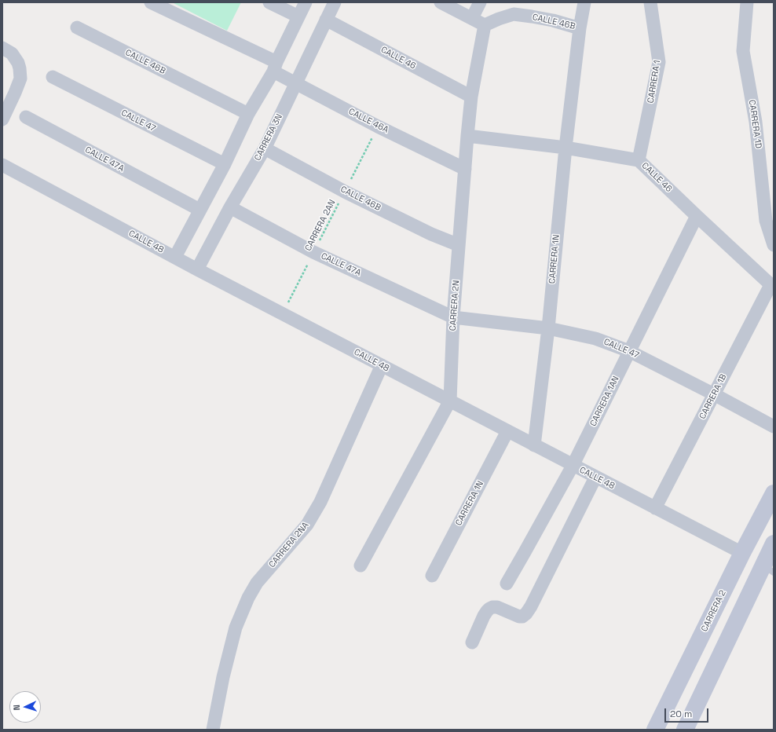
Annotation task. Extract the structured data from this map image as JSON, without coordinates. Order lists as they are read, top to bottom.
{
  "streets": {
    "main road": ["CARRERA 2"],
    "street": [
      "CALLE 46B",
      "CALLE 46",
      "CARRERA 1",
      "CALLE 47",
      "CALLE 46A",
      "CARRERA 1D",
      "CARRERA 3N",
      "CALLE 47A",
      "CALLE 48",
      "CARRERA 1N",
      "CARRERA 2N",
      "CARRERA 1B",
      "CARRERA 1AN",
      "CARRERA 2NA"
    ],
    "path": ["CARRERA 2AN"]
  },
  "crossings": [
    ["CALLE 46B", "CARRERA 3N"],
    ["CALLE 46B", "CARRERA 2AN"],
    ["CALLE 46B", "CARRERA 1N"],
    ["CALLE 46B", "CARRERA 2N"],
    ["CALLE 46", "CARRERA 1"],
    ["CALLE 46", "CARRERA 3N"],
    ["CALLE 46", "CARRERA 1N"],
    ["CALLE 46", "CARRERA 2N"],
    ["CALLE 46", "CARRERA 1B"],
    ["CALLE 46", "CARRERA 1AN"],
    ["CALLE 47", "CALLE 47A"],
    ["CALLE 47", "CARRERA 1N"],
    ["CALLE 47", "CARRERA 2N"],
    ["CALLE 47", "CARRERA 1B"],
    ["CALLE 47", "CARRERA 1AN"],
    ["CALLE 46A", "CARRERA 3N"],
    ["CALLE 46A", "CARRERA 2AN"],
    ["CALLE 46A", "CARRERA 2N"],
    ["CARRERA 3N", "CALLE 47A"],
    ["CARRERA 3N", "CALLE 48"],
    ["CALLE 47A", "CARRERA 2AN"],
    ["CALLE 47A", "CARRERA 2N"],
    ["CARRERA 2AN", "CALLE 48"],
    ["CALLE 48", "CARRERA 1N"],
    ["CALLE 48", "CARRERA 2N"],
    ["CALLE 48", "CARRERA 1B"],
    ["CALLE 48", "CARRERA 1AN"],
    ["CALLE 48", "CARRERA 2NA"],
    ["CALLE 48", "CARRERA 2"]
  ],
  "scale_bar": "20 m",
  "north": "left"
}
